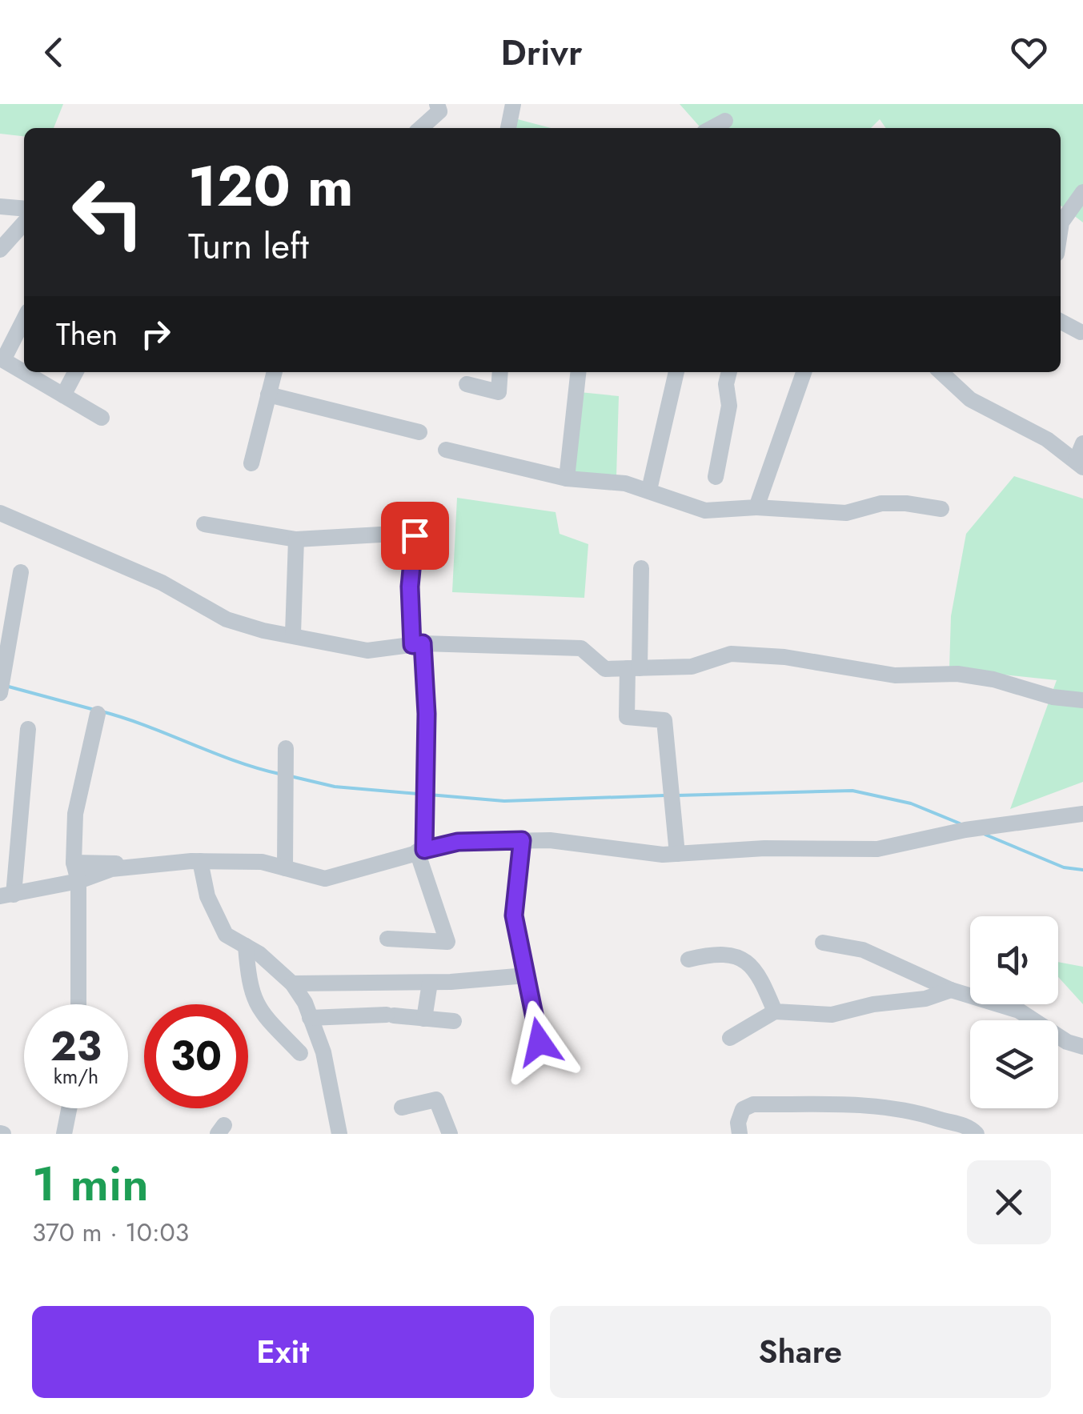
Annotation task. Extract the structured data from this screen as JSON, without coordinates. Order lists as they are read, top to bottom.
{
  "page": {
    "header": "Drivr",
    "turn": ["120 m", "Turn left"],
    "then": "Then",
    "speed": "23 km/h",
    "limit": "30",
    "heading": ["1 min", "370 m · 10:03"],
    "buttons": ["Exit", "Share"]
  }
}
